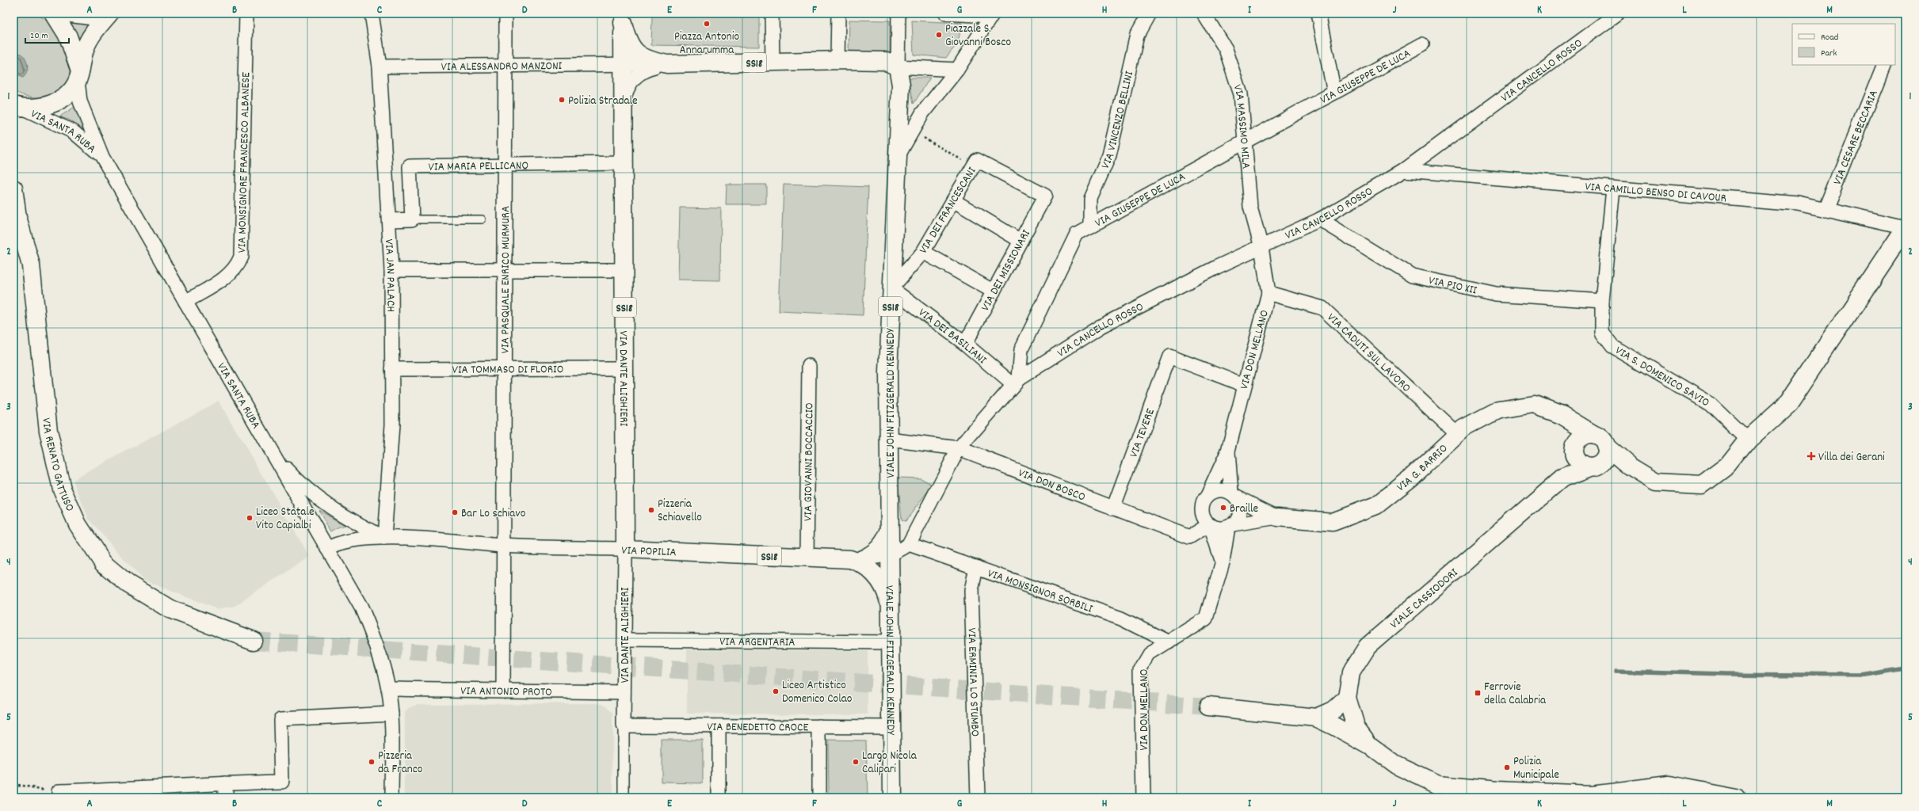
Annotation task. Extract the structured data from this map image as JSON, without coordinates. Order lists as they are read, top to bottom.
{
  "streets": {
    "main road": [
      "SS18",
      "VIA DANTE ALIGHIERI",
      "VIALE JOHN FITZGERALD KENNEDY",
      "VIA RENATO GATTUSO",
      "VIA G. BARRIO",
      "VIA POPILIA",
      "VIALE CASSIODORI"
    ],
    "street": [
      "VIA ALESSANDRO MANZONI",
      "VIA CANCELLO ROSSO",
      "VIA GIUSEPPE DE LUCA",
      "VIA VINCENZO BELLINI",
      "VIA MASSIMO MILA",
      "VIA SANTA RUBA",
      "VIA CESARE BECCARIA",
      "VIA MONSIGNORE FRANCESCO ALBANESE",
      "VIA MARIA PELLICANO",
      "VIA CAMILLO BENSO DI CAVOUR",
      "VIA DEI FRANCESCANI",
      "VIA DEI MISSIONARI",
      "VIA JAN PALACH",
      "VIA PASQUALE ENRICO MURMURA",
      "VIA PIO XII",
      "VIA DEI BASILIANI",
      "VIA DON MELLANO",
      "VIA CADUTI SUL LAVORO",
      "VIA TOMMASO DI FLORIO",
      "VIA S. DOMENICO SAVIO",
      "VIA TEVERE",
      "VIA GIOVANNI BOCCACCIO",
      "VIA DON BOSCO",
      "VIA MONSIGNOR SORBILI",
      "VIA ARGENTARIA",
      "VIA ERMINIA LO STUMBO",
      "VIA ANTONIO PROTO",
      "VIA BENEDETTO CROCE"
    ]
  },
  "crossings": [
    ["SS18", "VIA ALESSANDRO MANZONI"],
    ["SS18", "VIA DANTE ALIGHIERI"],
    ["SS18", "VIALE JOHN FITZGERALD KENNEDY"],
    ["VIA ALESSANDRO MANZONI", "VIA JAN PALACH"],
    ["VIA ALESSANDRO MANZONI", "VIA PASQUALE ENRICO MURMURA"],
    ["VIA ALESSANDRO MANZONI", "VIA DANTE ALIGHIERI"],
    ["VIA CANCELLO ROSSO", "VIA GIUSEPPE DE LUCA"],
    ["VIA CANCELLO ROSSO", "VIA MASSIMO MILA"],
    ["VIA CANCELLO ROSSO", "VIA CAMILLO BENSO DI CAVOUR"],
    ["VIA CANCELLO ROSSO", "VIA PIO XII"],
    ["VIA CANCELLO ROSSO", "VIA DEI BASILIANI"],
    ["VIA CANCELLO ROSSO", "VIA DON MELLANO"],
    ["VIA GIUSEPPE DE LUCA", "VIA VINCENZO BELLINI"],
    ["VIA GIUSEPPE DE LUCA", "VIA MASSIMO MILA"],
    ["VIA GIUSEPPE DE LUCA", "VIA DEI BASILIANI"],
    ["VIA MASSIMO MILA", "VIA DON MELLANO"],
    ["VIA SANTA RUBA", "VIA MONSIGNORE FRANCESCO ALBANESE"],
    ["VIA SANTA RUBA", "VIA POPILIA"],
    ["VIA SANTA RUBA", "VIA ANTONIO PROTO"],
    ["VIA CESARE BECCARIA", "VIA CAMILLO BENSO DI CAVOUR"],
    ["VIA MARIA PELLICANO", "VIA PASQUALE ENRICO MURMURA"],
    ["VIA MARIA PELLICANO", "VIA DANTE ALIGHIERI"],
    ["VIA CAMILLO BENSO DI CAVOUR", "VIA S. DOMENICO SAVIO"],
    ["VIA DEI FRANCESCANI", "VIA DEI MISSIONARI"],
    ["VIA DEI FRANCESCANI", "VIA DEI BASILIANI"],
    ["VIA DEI FRANCESCANI", "VIALE JOHN FITZGERALD KENNEDY"],
    ["VIA DEI MISSIONARI", "VIA DEI BASILIANI"],
    ["VIA JAN PALACH", "VIA TOMMASO DI FLORIO"],
    ["VIA JAN PALACH", "VIA POPILIA"],
    ["VIA PASQUALE ENRICO MURMURA", "VIA TOMMASO DI FLORIO"],
    ["VIA PASQUALE ENRICO MURMURA", "VIA POPILIA"],
    ["VIA PASQUALE ENRICO MURMURA", "VIA ANTONIO PROTO"],
    ["VIA PIO XII", "VIA S. DOMENICO SAVIO"],
    ["VIA DEI BASILIANI", "VIALE JOHN FITZGERALD KENNEDY"],
    ["VIA DON MELLANO", "VIA CADUTI SUL LAVORO"],
    ["VIA DON MELLANO", "VIA TEVERE"],
    ["VIA DON MELLANO", "VIA DON BOSCO"],
    ["VIA DON MELLANO", "VIA MONSIGNOR SORBILI"],
    ["VIA CADUTI SUL LAVORO", "VIA G. BARRIO"],
    ["VIA TOMMASO DI FLORIO", "VIA DANTE ALIGHIERI"],
    ["VIA DANTE ALIGHIERI", "VIA POPILIA"],
    ["VIA DANTE ALIGHIERI", "VIA ARGENTARIA"],
    ["VIA DANTE ALIGHIERI", "VIA ANTONIO PROTO"],
    ["VIA DANTE ALIGHIERI", "VIA BENEDETTO CROCE"],
    ["VIALE JOHN FITZGERALD KENNEDY", "VIA DON BOSCO"],
    ["VIALE JOHN FITZGERALD KENNEDY", "VIA POPILIA"],
    ["VIALE JOHN FITZGERALD KENNEDY", "VIA ARGENTARIA"],
    ["VIALE JOHN FITZGERALD KENNEDY", "VIA BENEDETTO CROCE"],
    ["VIA TEVERE", "VIA DON BOSCO"],
    ["VIA GIOVANNI BOCCACCIO", "VIA POPILIA"],
    ["VIA G. BARRIO", "VIALE CASSIODORI"],
    ["VIA MONSIGNOR SORBILI", "VIA ERMINIA LO STUMBO"]
  ],
  "places": {
    "other": [
      "Piazza Antonio Annarumma",
      "Piazzale S. Giovanni Bosco",
      "Polizia Stradale",
      "Braille",
      "Pizzeria Schiavello",
      "Bar Lo schiavo",
      "Liceo Statale Vito Capialbi",
      "Liceo Artistico Domenico Colao",
      "Pizzeria da Franco",
      "Largo Nicola Calipari",
      "Polizia Municipale"
    ],
    "health": ["Villa dei Gerani"],
    "transit": ["Ferrovie della Calabria"]
  },
  "legend": ["Road", "Park"],
  "scale_bar": "20 m",
  "grid": {
    "columns": [
      "A",
      "B",
      "C",
      "D",
      "E",
      "F",
      "G",
      "H",
      "I",
      "J",
      "K",
      "L",
      "M"
    ],
    "rows": [
      "1",
      "2",
      "3",
      "4",
      "5"
    ]
  }
}
